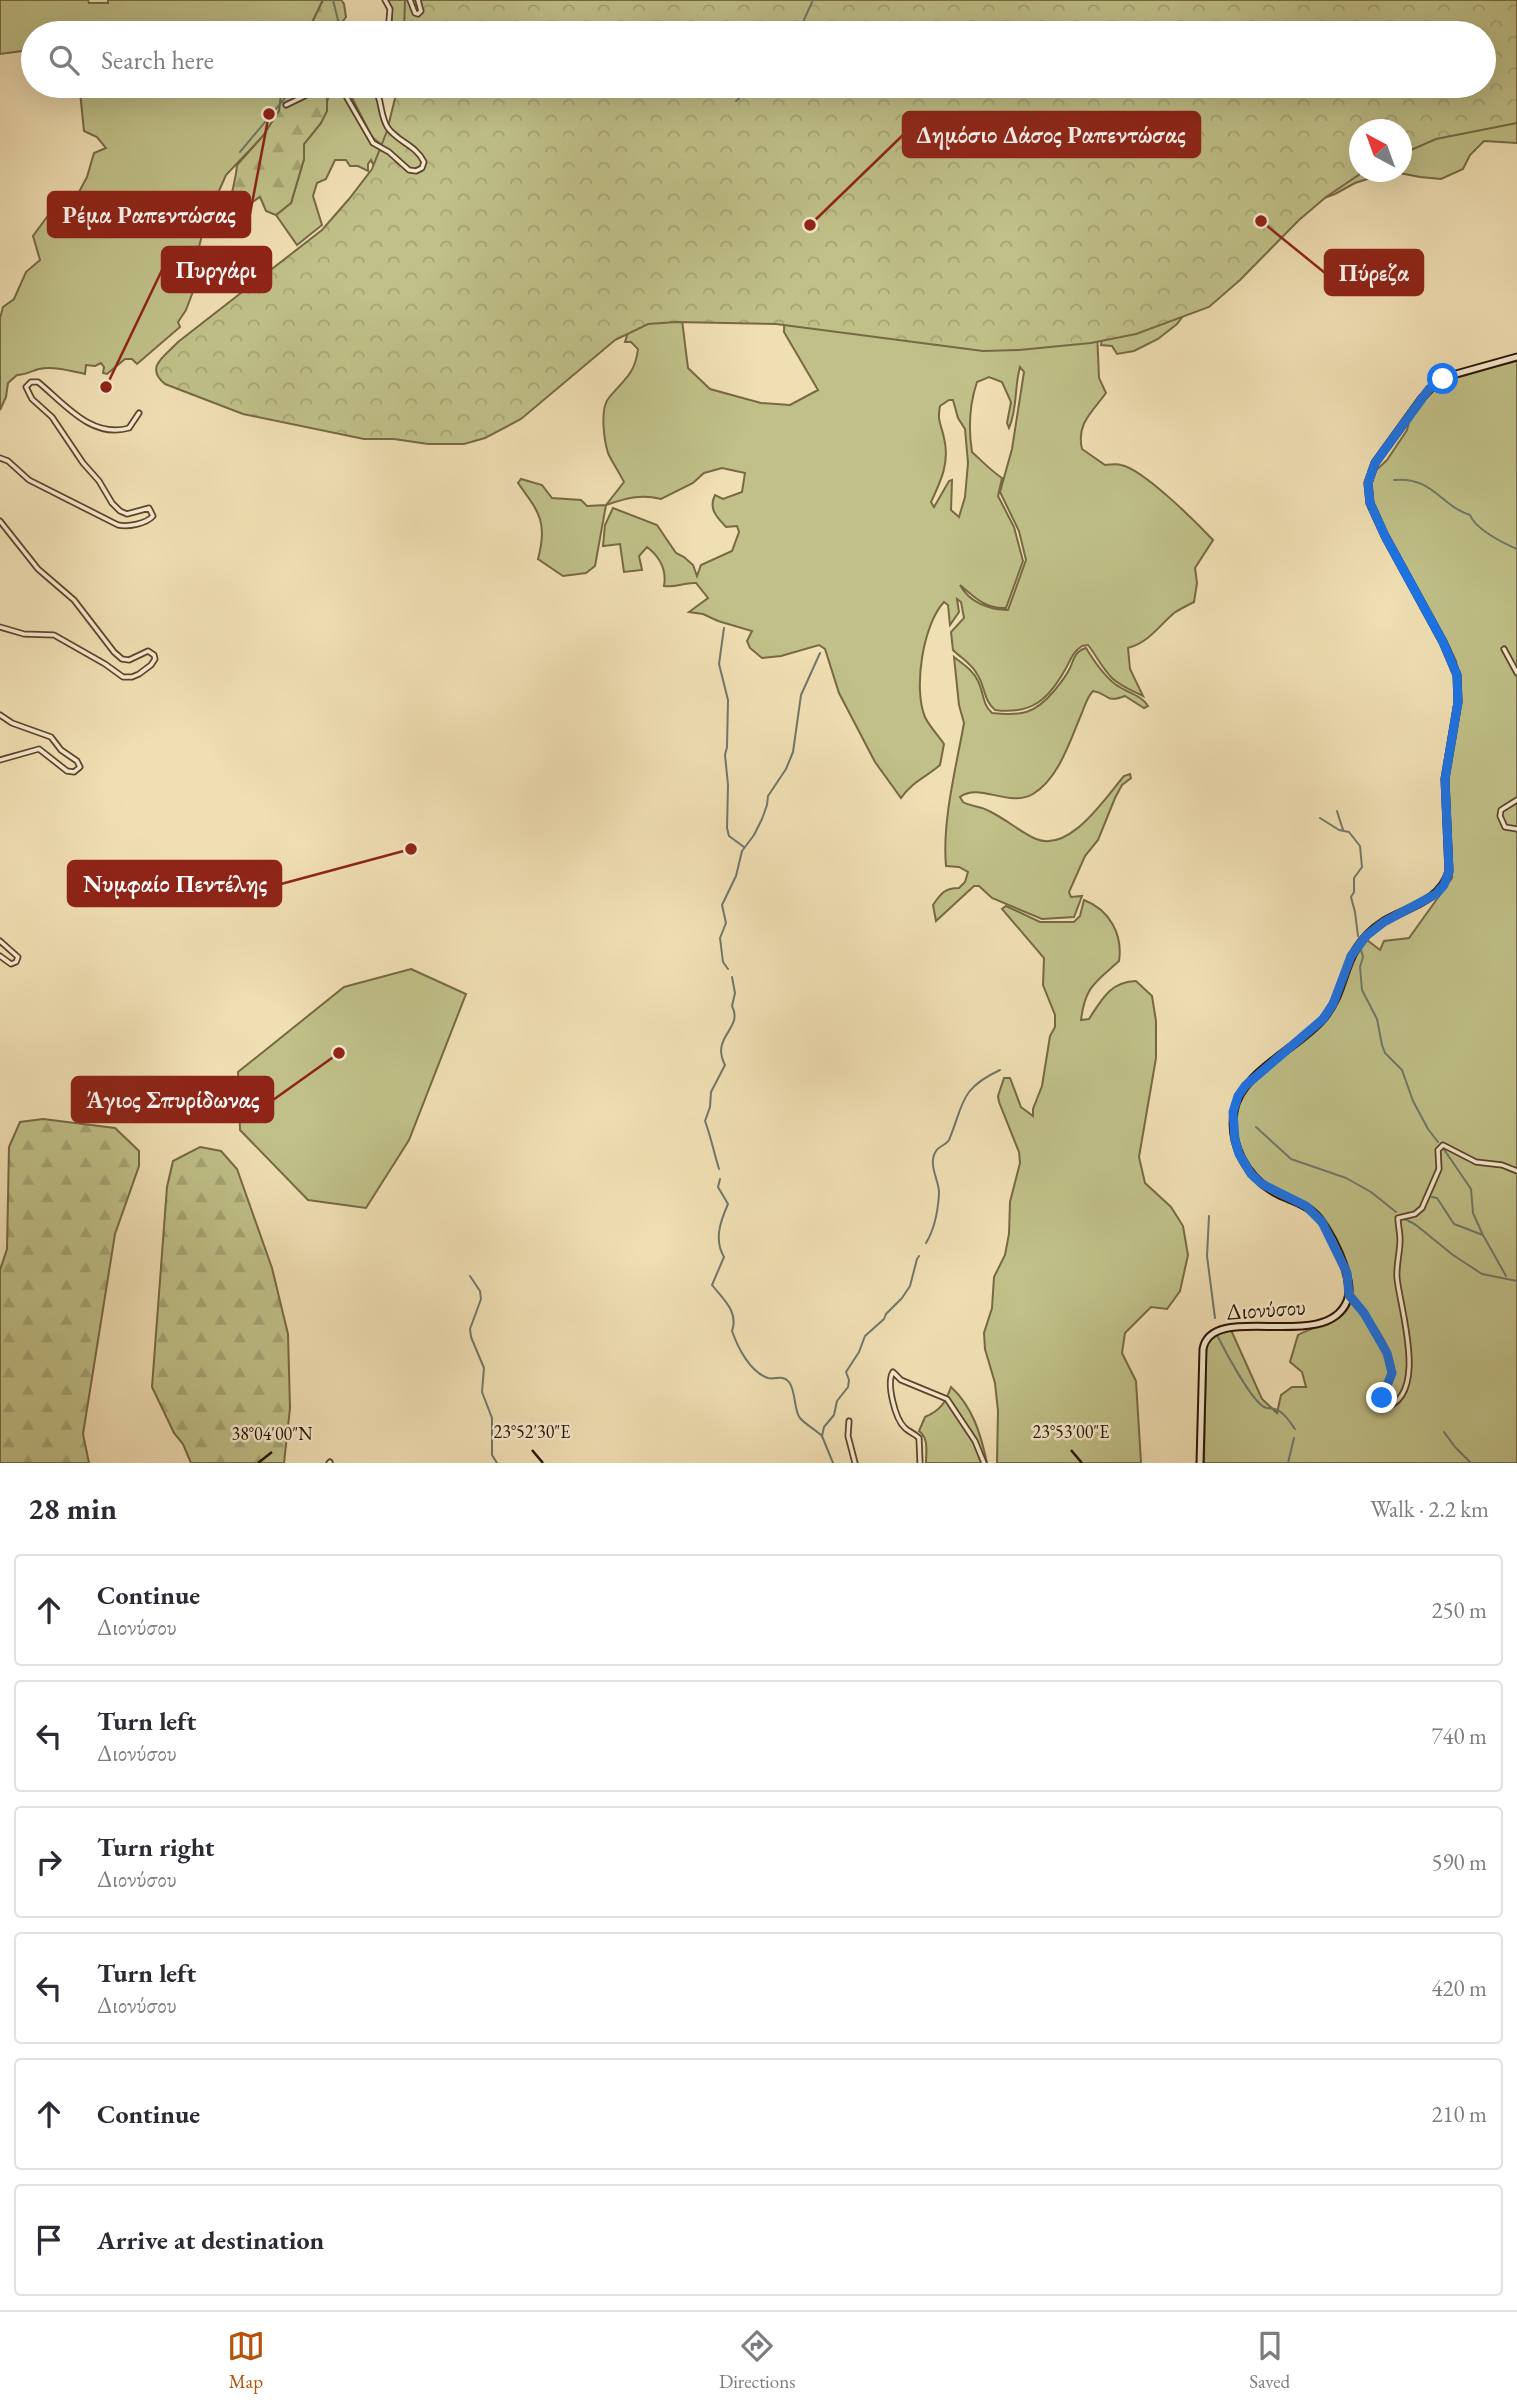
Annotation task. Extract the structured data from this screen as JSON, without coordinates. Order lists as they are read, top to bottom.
{
  "streets": {
    "main road": ["Διονύσου"]
  },
  "places": [
    "Ρέμα Ραπεντώσας",
    "Πύρεζα",
    "Δημόσιο Δάσος Ραπεντώσας",
    "Πυργάρι",
    "Νυμφαίο Πεντέλης",
    "Άγιος Σπυρίδωνας"
  ],
  "north": "top left",
  "page": {
    "search": "Search here",
    "heading": ["28 min", "Walk · 2.2 km"],
    "list": [
      ["Continue", "Διονύσου", "250 m"],
      ["Turn left", "Διονύσου", "740 m"],
      ["Turn right", "Διονύσου", "590 m"],
      ["Turn left", "Διονύσου", "420 m"],
      ["Continue", "210 m"],
      "Arrive at destination"
    ],
    "nav": ["Map", "Directions", "Saved"]
  },
  "coordinates": ["23°52'30\"E", "23°53'00\"E", "38°04'00\"N"]
}
